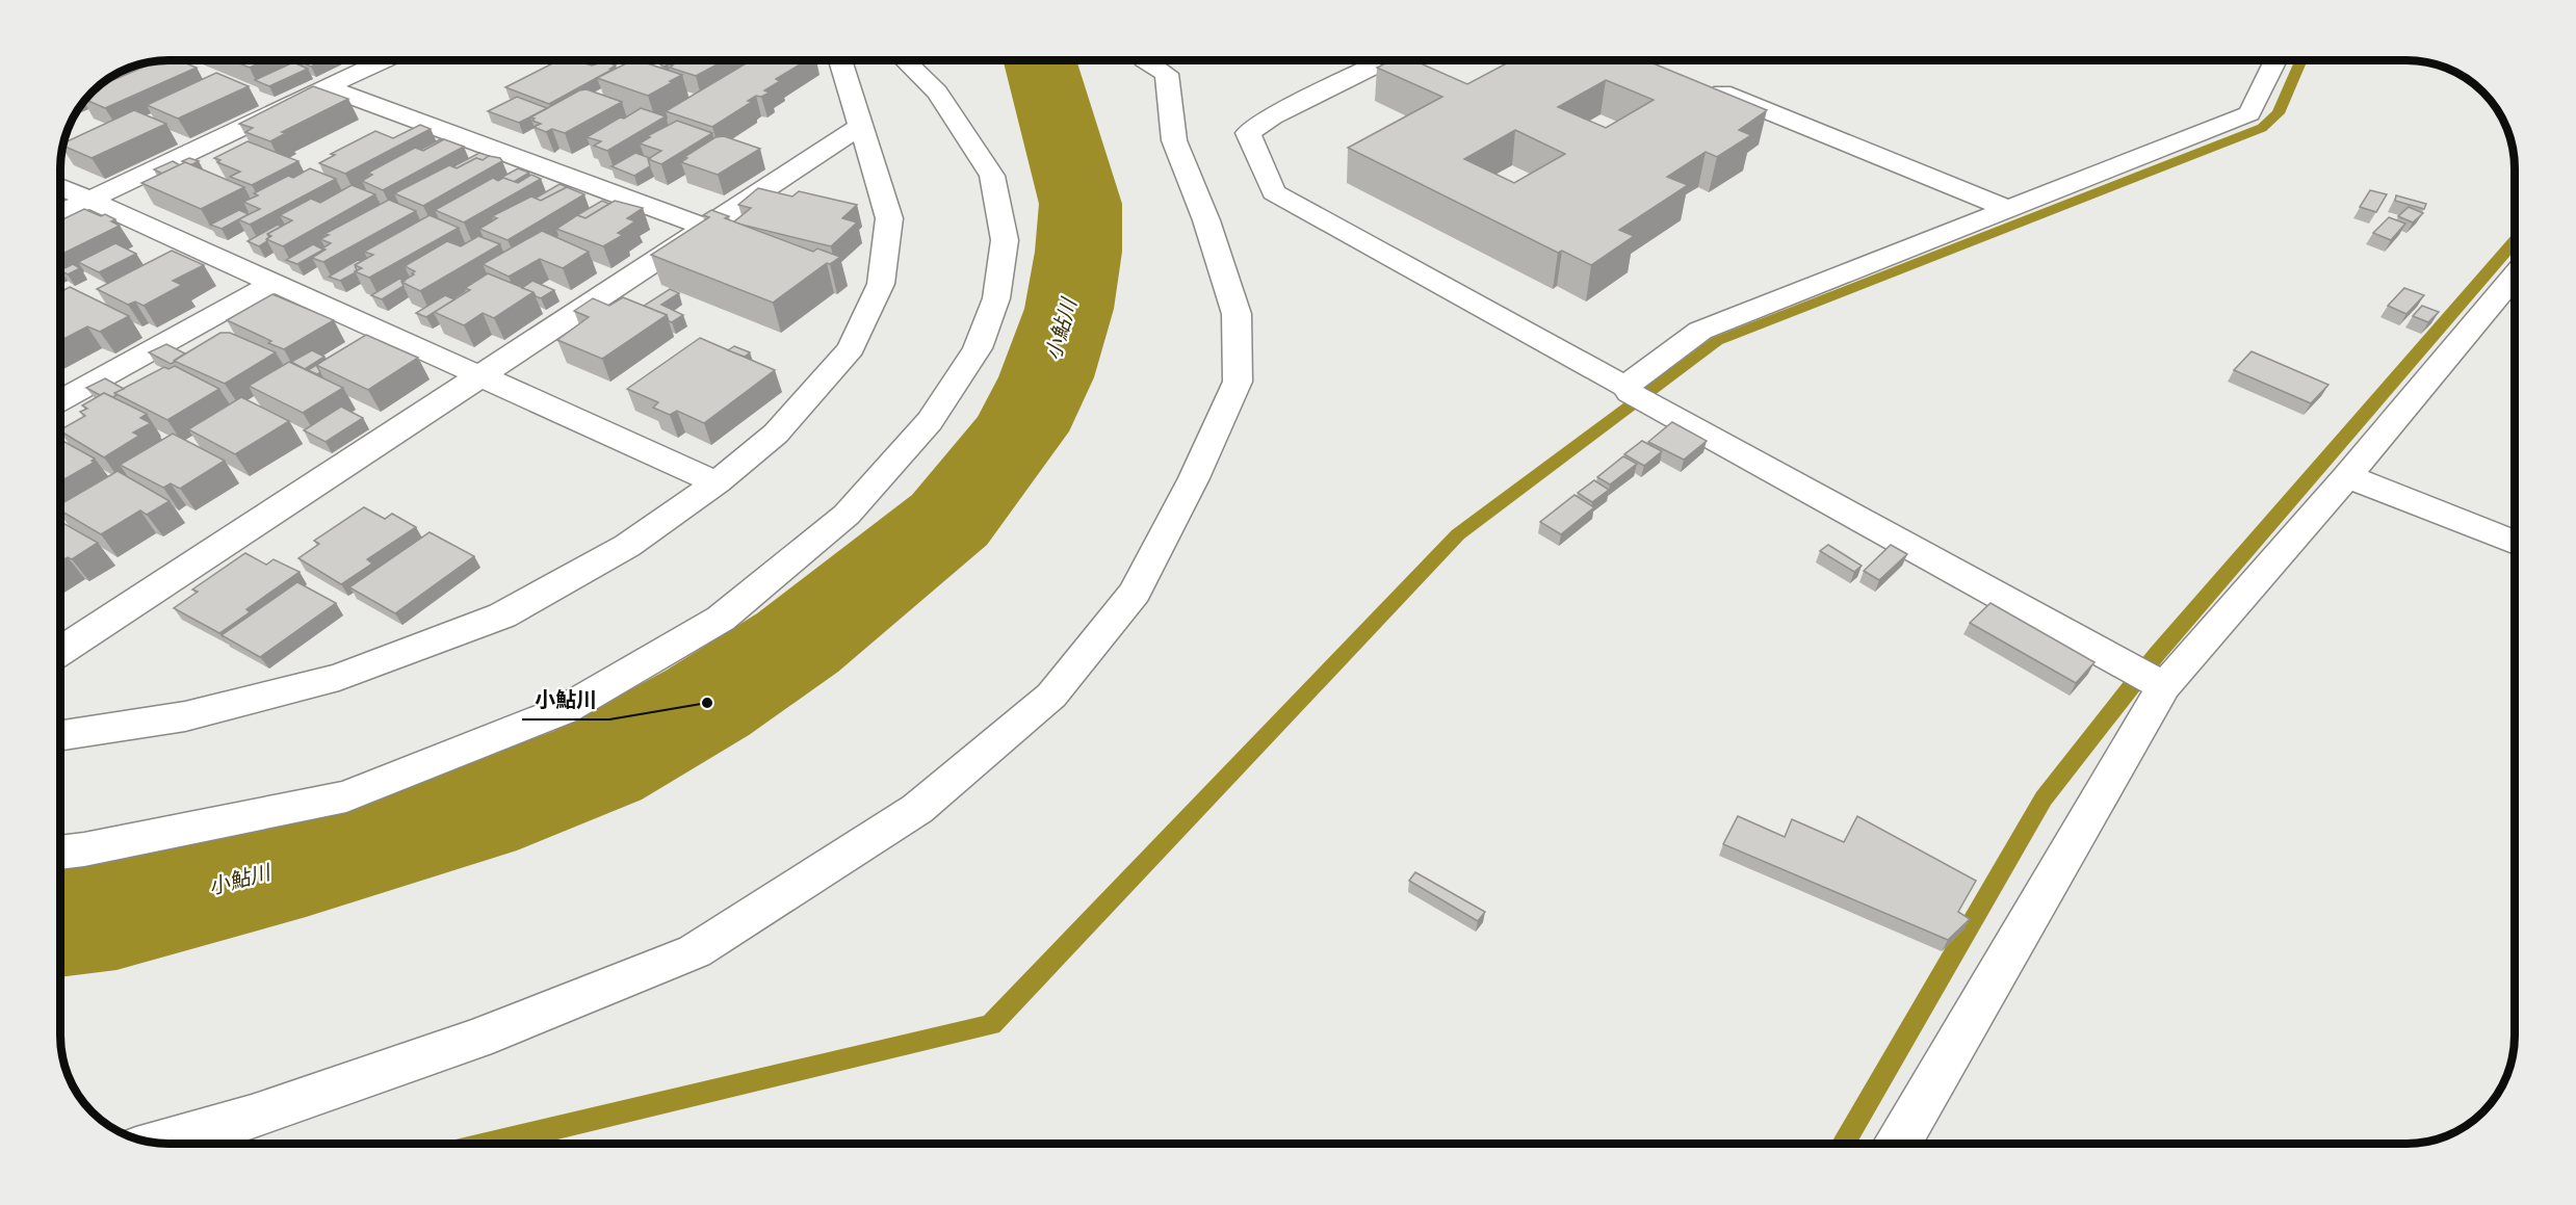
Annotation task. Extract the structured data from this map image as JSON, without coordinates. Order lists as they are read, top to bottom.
{
  "water": ["小鮎川"],
  "places": ["小鮎川"]
}
